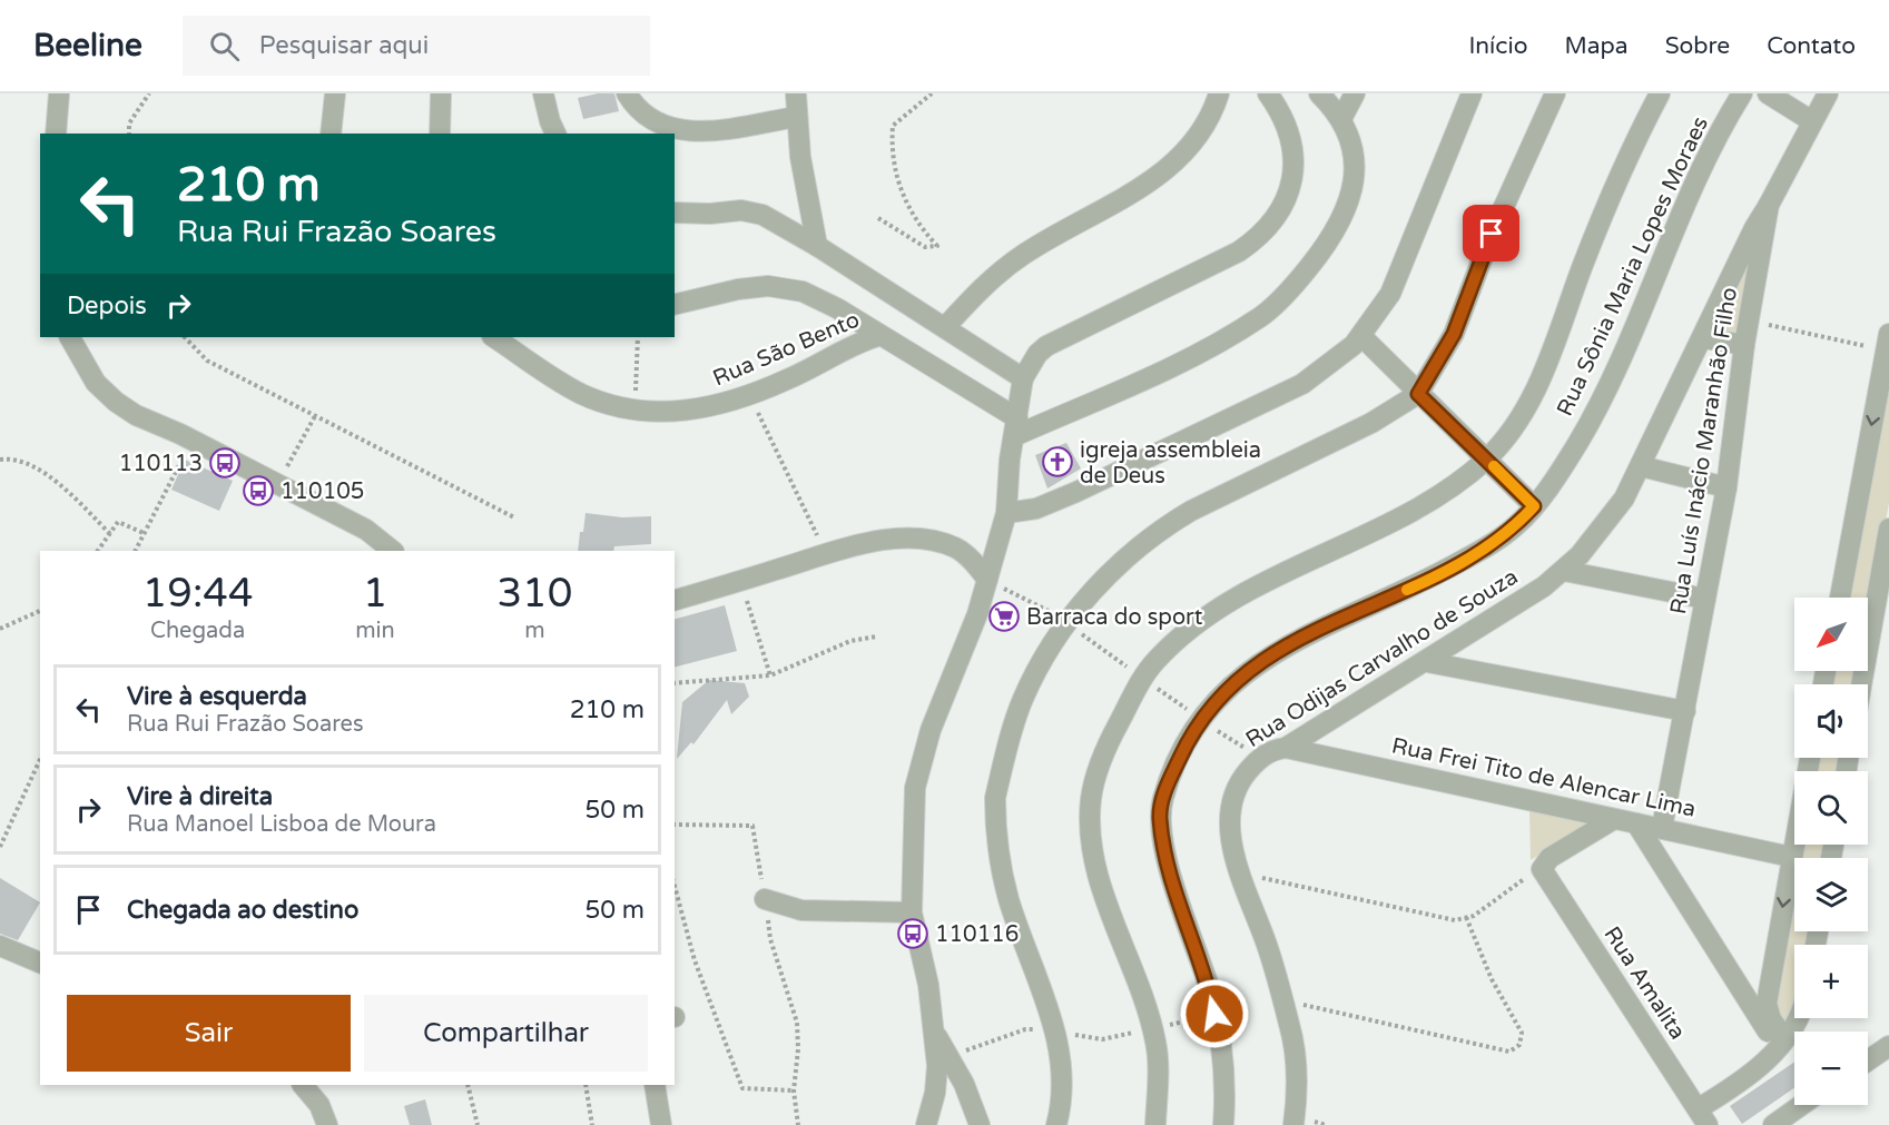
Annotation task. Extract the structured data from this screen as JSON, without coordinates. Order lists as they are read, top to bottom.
{
  "streets": {
    "street": [
      "Rua Sônia Maria Lopes Moraes",
      "Rua São Bento",
      "Rua Luís Inácio Maranhão Filho",
      "Rua Odijas Carvalho de Souza",
      "Rua Frei Tito de Alencar Lima",
      "Rua Amalita"
    ]
  },
  "crossings": [
    ["Rua Luís Inácio Maranhão Filho", "Rua Odijas Carvalho de Souza"],
    ["Rua Luís Inácio Maranhão Filho", "Rua Frei Tito de Alencar Lima"],
    ["Rua Odijas Carvalho de Souza", "Rua Frei Tito de Alencar Lima"]
  ],
  "places": {
    "church": ["igreja assembleia de Deus"],
    "bus stop": ["110113", "110105", "110116"],
    "supermarket": ["Barraca do sport"]
  },
  "north": "bottom left",
  "page": {
    "header": "Beeline",
    "search": "Pesquisar aqui",
    "nav": [
      "Início",
      "Mapa",
      "Sobre",
      "Contato"
    ],
    "turn": ["210 m", "Rua Rui Frazão Soares"],
    "then": "Depois",
    "eta": [
      "19:44",
      "Chegada",
      "1",
      "min",
      "310",
      "m"
    ],
    "map_buttons": ["+", "−"],
    "list": [
      {
        "name": "Vire à esquerda",
        "note": "Rua Rui Frazão Soares",
        "value": "210 m"
      },
      {
        "name": "Vire à direita",
        "note": "Rua Manoel Lisboa de Moura",
        "value": "50 m"
      },
      {
        "name": "Chegada ao destino",
        "value": "50 m"
      }
    ],
    "buttons": ["Sair", "Compartilhar"]
  }
}
